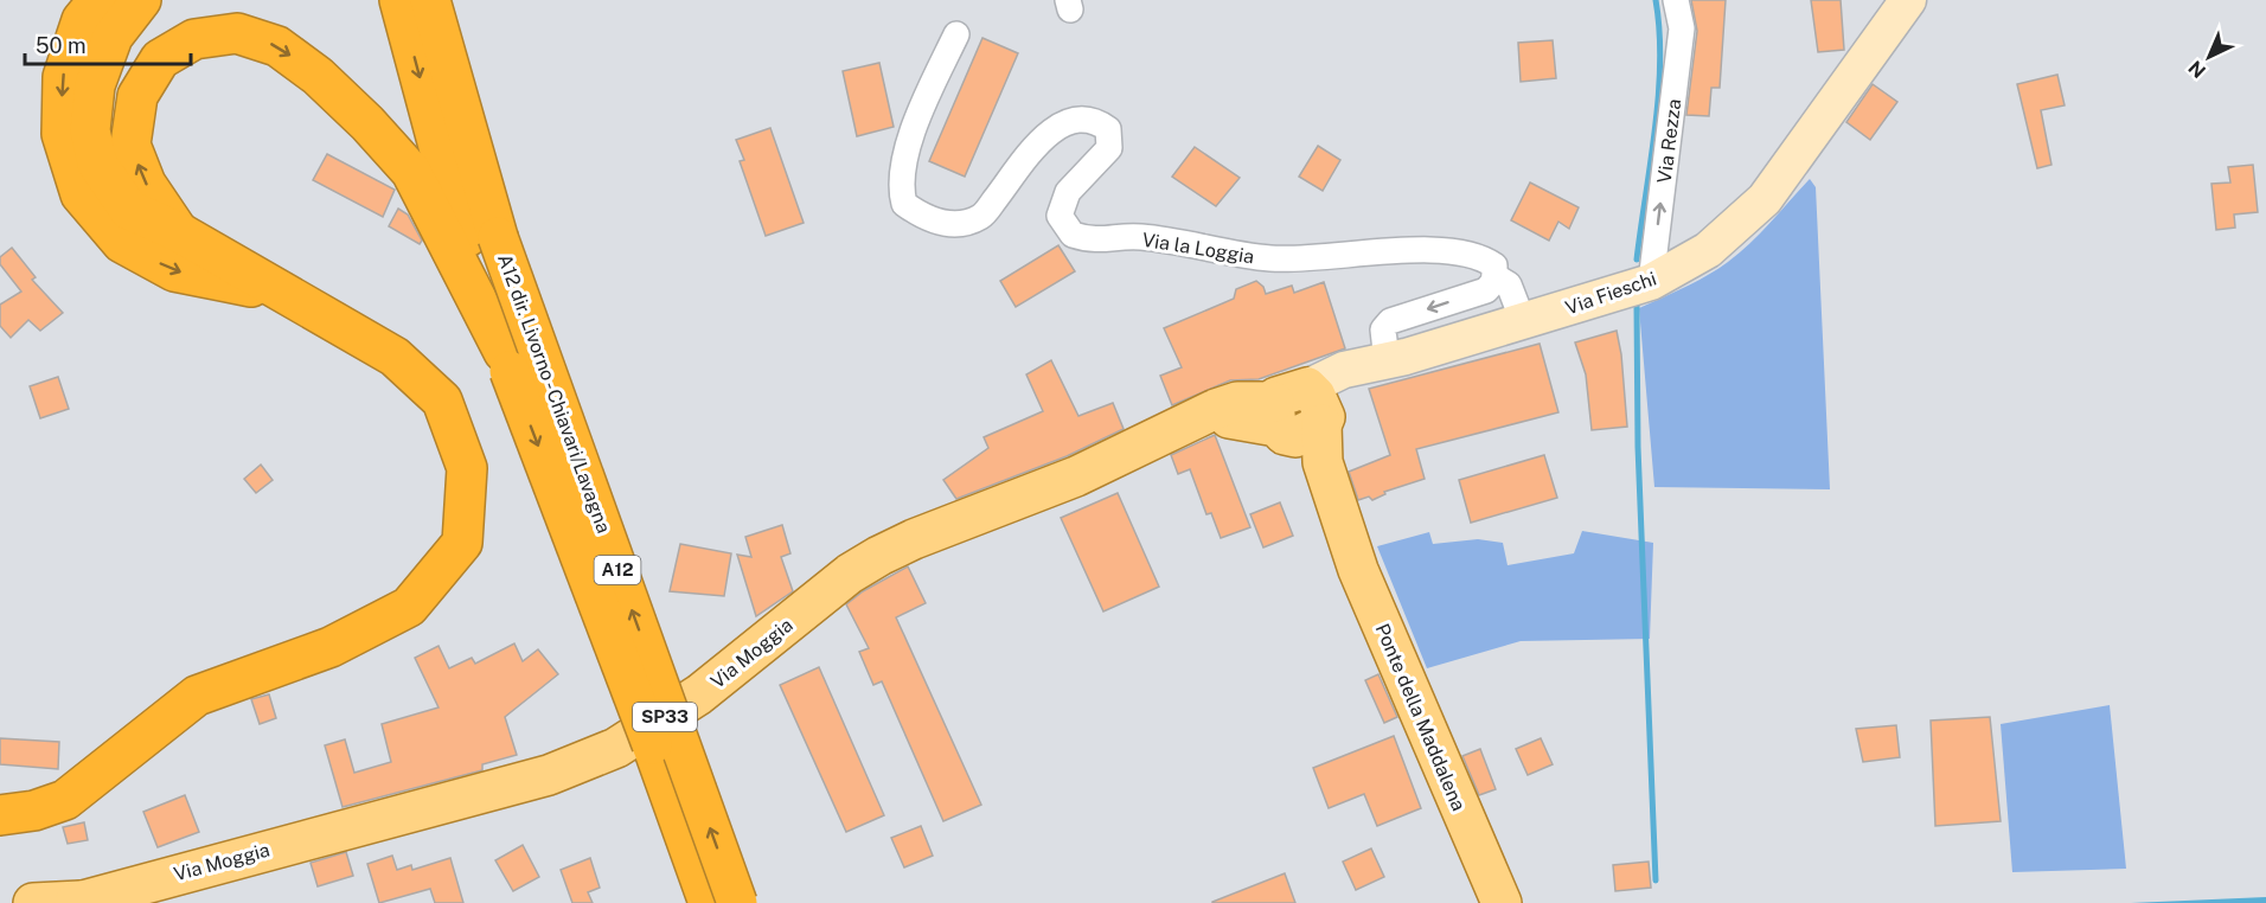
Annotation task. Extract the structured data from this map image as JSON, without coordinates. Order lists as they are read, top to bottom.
{
  "streets": {
    "highway": ["A12 dir. Livorno - Chiavari/Lavagna", "A12"],
    "main road": ["Via Moggia", "SP33", "Ponte della Maddalena"],
    "street": ["Via Rezza", "Via la Loggia", "Via Fieschi"]
  },
  "crossings": [
    ["Via Rezza", "Via Fieschi"],
    ["Via la Loggia", "Via Fieschi"],
    ["Via Fieschi", "Via Moggia"],
    ["Via Moggia", "Ponte della Maddalena"]
  ],
  "one_way": ["Via Rezza"],
  "scale_bar": "50 m",
  "north": "bottom left"
}
